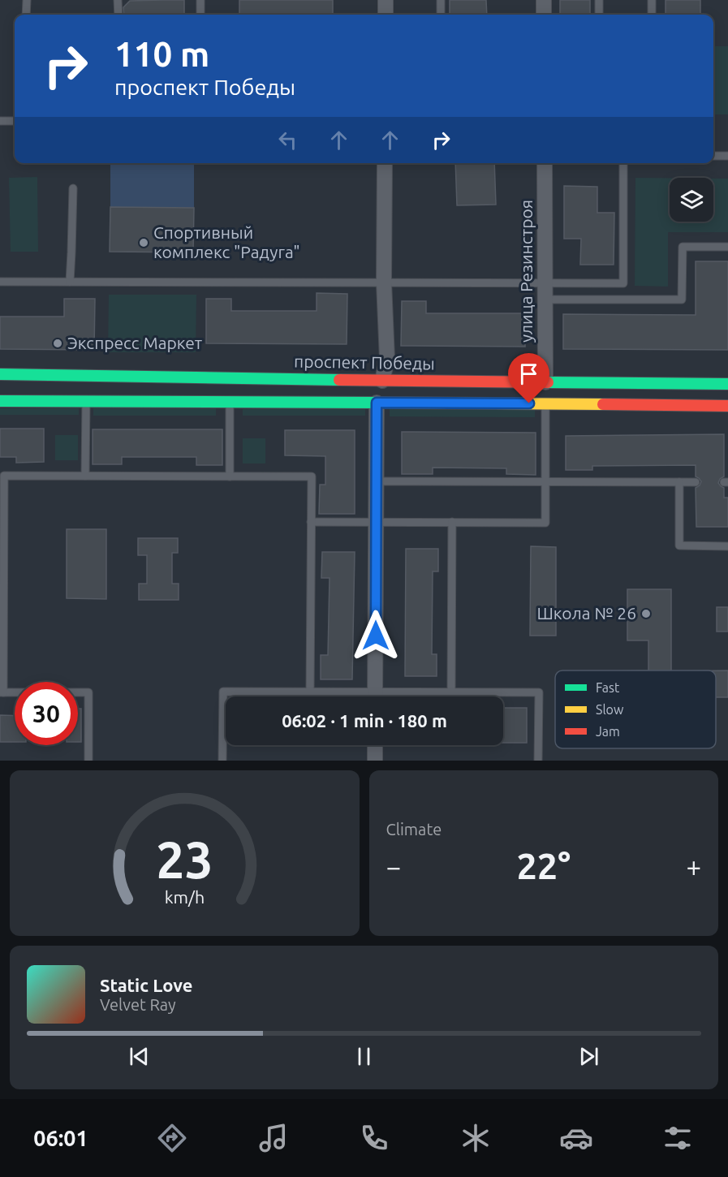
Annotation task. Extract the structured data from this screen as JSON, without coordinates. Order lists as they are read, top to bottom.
{
  "streets": {
    "main road": ["проспект Победы"],
    "street": ["улица Резинстроя"]
  },
  "crossings": [
    ["улица Резинстроя", "проспект Победы"]
  ],
  "places": ["Спортивный комплекс \"Радуга\"", "Экспресс Маркет", "Школа № 26"],
  "legend": ["Fast", "Slow", "Jam"],
  "page": {
    "turn": ["110 m", "проспект Победы"],
    "limit": "30",
    "trip": "06:02 · 1 min · 180 m",
    "tile": "Climate",
    "heat": ["−", "22°", "+"],
    "song": ["Static Love", "Velvet Ray"],
    "tabs": "06:01",
    "gauge": ["23", "km/h"]
  }
}
